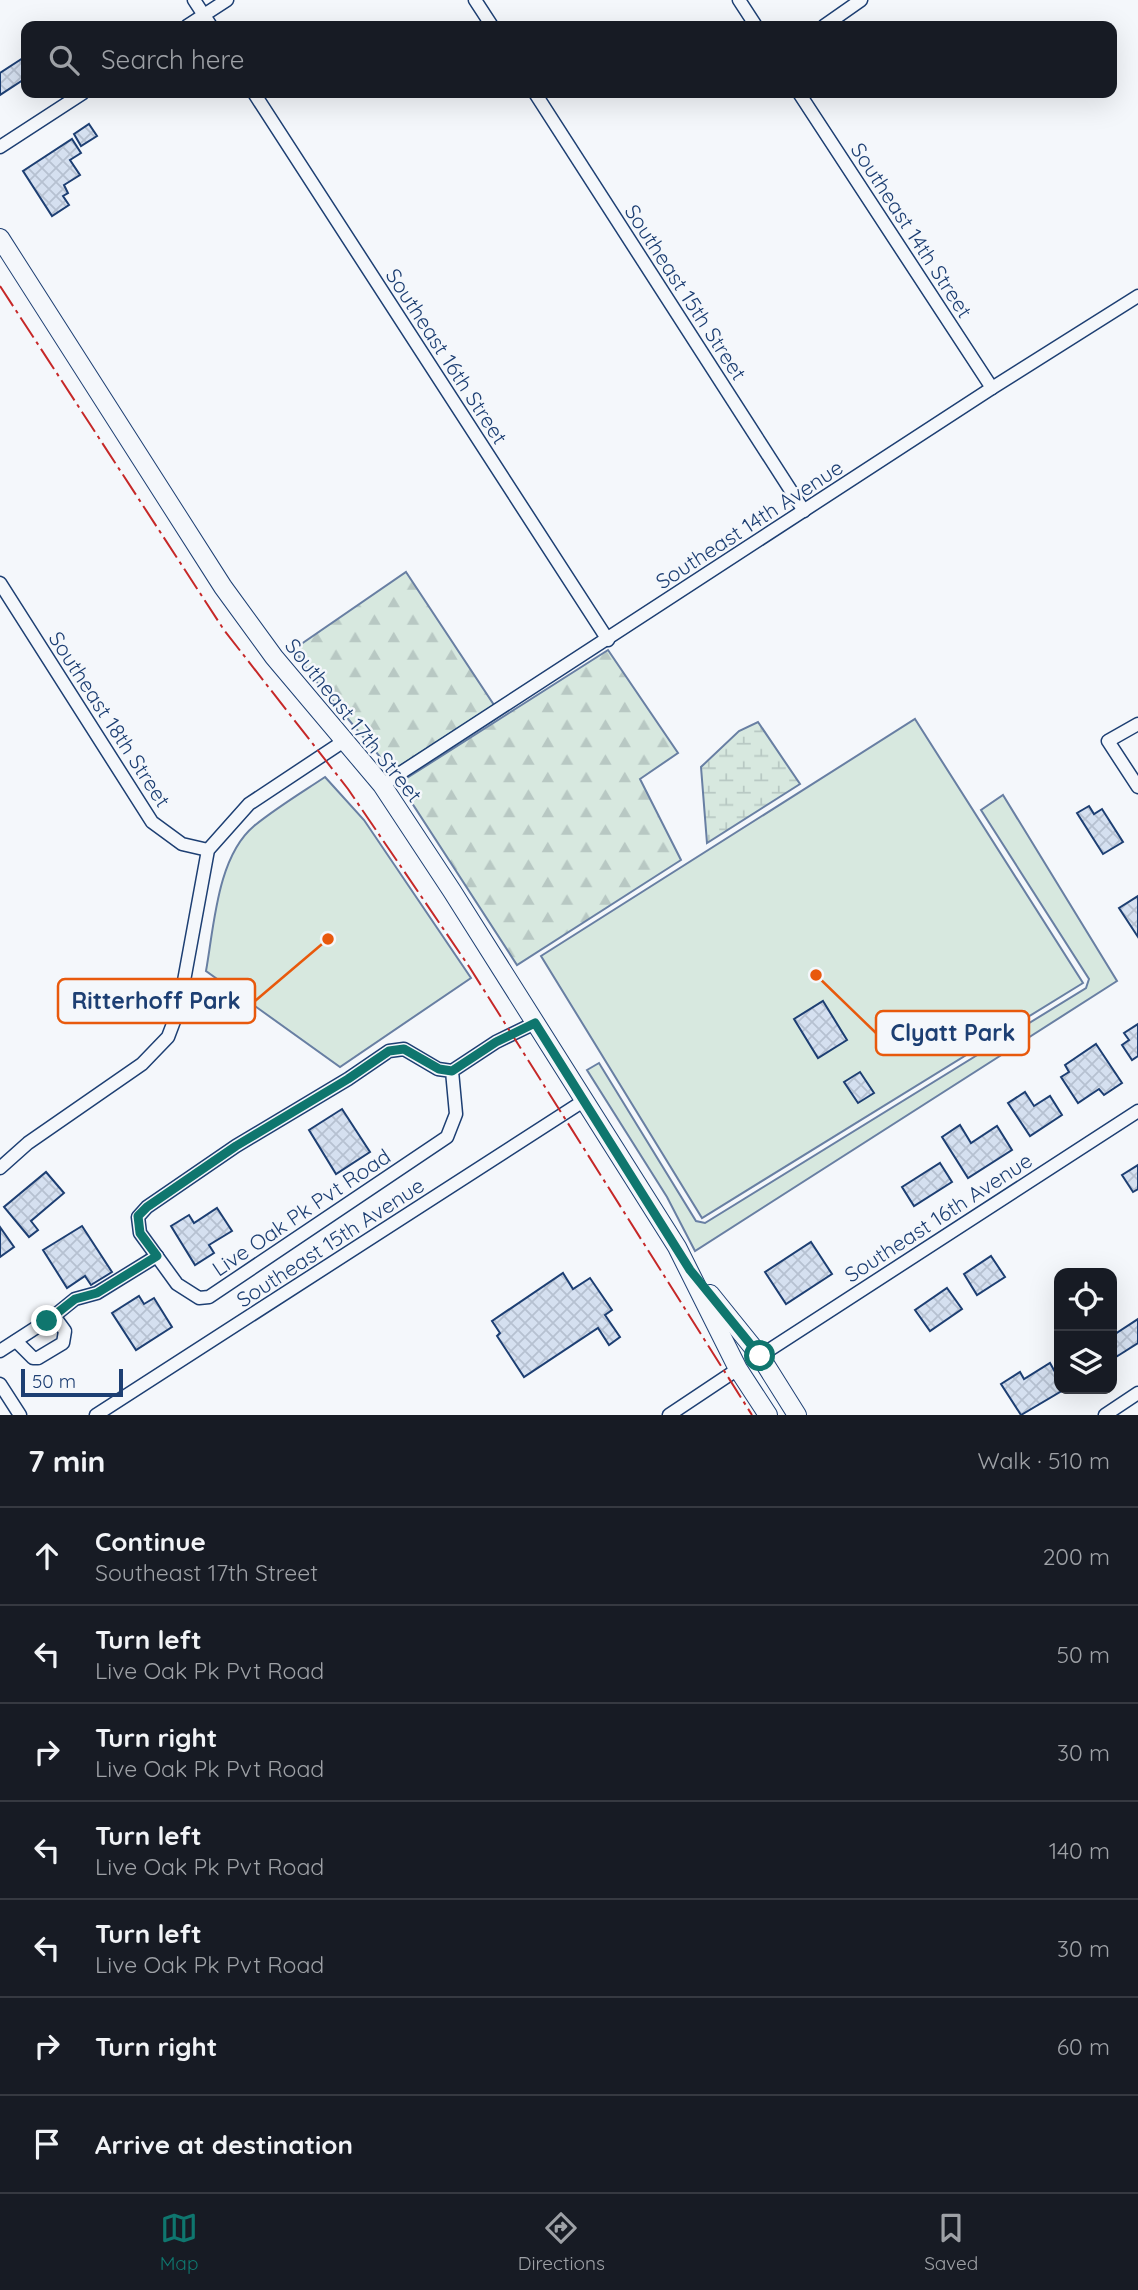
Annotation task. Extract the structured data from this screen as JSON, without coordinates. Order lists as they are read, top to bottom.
{
  "streets": {
    "main road": ["Southeast 17th Street"],
    "street": [
      "Southeast 14th Street",
      "Southeast 15th Street",
      "Southeast 16th Street",
      "Southeast 14th Avenue",
      "Southeast 18th Street",
      "Live Oak Pk Pvt Road",
      "Southeast 16th Avenue",
      "Southeast 15th Avenue"
    ]
  },
  "crossings": [
    ["Southeast 14th Street", "Southeast 14th Avenue"],
    ["Southeast 15th Street", "Southeast 14th Avenue"],
    ["Southeast 16th Street", "Southeast 14th Avenue"],
    ["Southeast 14th Avenue", "Southeast 17th Street"],
    ["Southeast 17th Street", "Southeast 16th Avenue"],
    ["Southeast 17th Street", "Southeast 15th Avenue"]
  ],
  "places": ["Ritterhoff Park", "Clyatt Park"],
  "scale_bar": "50 m",
  "page": {
    "search": "Search here",
    "scale": "50 m",
    "heading": ["7 min", "Walk · 510 m"],
    "list": [
      ["Continue", "Southeast 17th Street", "200 m"],
      ["Turn left", "Live Oak Pk Pvt Road", "50 m"],
      ["Turn right", "Live Oak Pk Pvt Road", "30 m"],
      ["Turn left", "Live Oak Pk Pvt Road", "140 m"],
      ["Turn left", "Live Oak Pk Pvt Road", "30 m"],
      ["Turn right", "60 m"],
      "Arrive at destination"
    ],
    "nav": ["Map", "Directions", "Saved"]
  }
}
